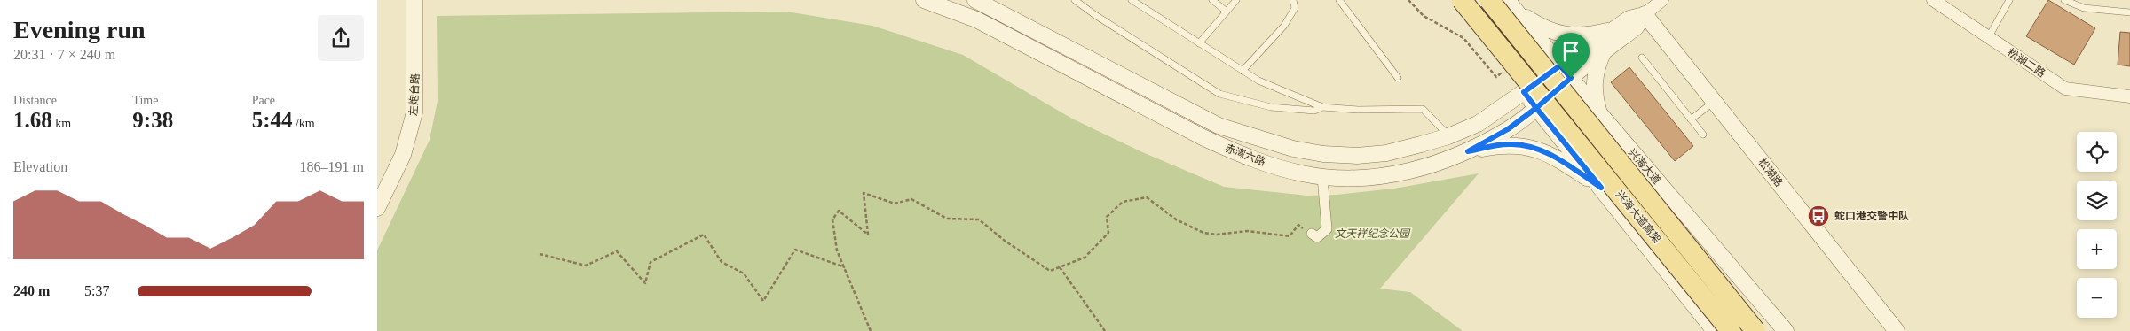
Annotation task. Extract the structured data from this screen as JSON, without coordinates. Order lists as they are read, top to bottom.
{
  "streets": {
    "main road": ["兴海大道高架"],
    "street": [
      "松湖二路",
      "左炮台路",
      "赤湾六路",
      "兴海大道",
      "松湖路"
    ]
  },
  "crossings": [
    ["赤湾六路", "兴海大道"]
  ],
  "parks": ["文天祥纪念公园"],
  "places": {
    "bus stop": ["蛇口港交警中队"]
  },
  "page": {
    "heading": ["Evening run", "20:31 · 7 × 240 m"],
    "stats": [
      ["Distance", "1.68 km"],
      ["Time", "9:38"],
      ["Pace", "5:44 /km"]
    ],
    "map_buttons": ["+", "−"],
    "chart": ["Elevation", "186–191 m"],
    "list": [
      {
        "name": "240 m",
        "note": "5:37"
      }
    ]
  }
}
